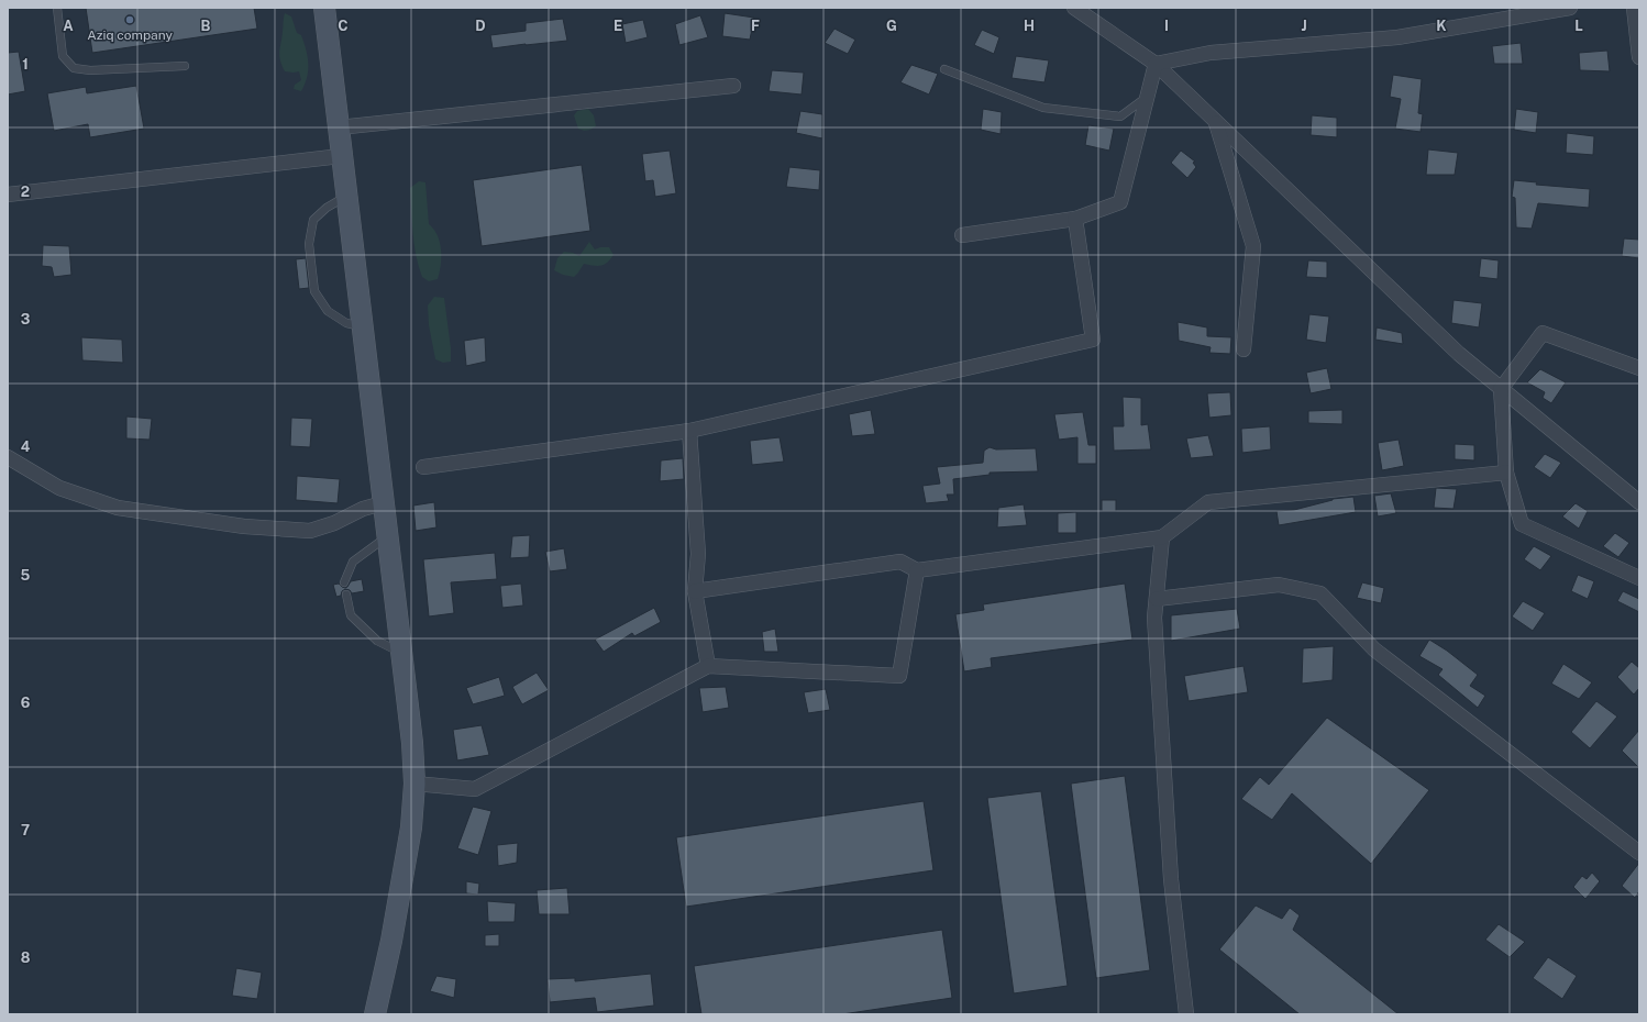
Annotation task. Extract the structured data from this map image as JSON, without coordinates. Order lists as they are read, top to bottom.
{
  "places": ["Aziq company"],
  "grid": {
    "columns": [
      "A",
      "B",
      "C",
      "D",
      "E",
      "F",
      "G",
      "H",
      "I",
      "J",
      "K",
      "L"
    ],
    "rows": [
      "1",
      "2",
      "3",
      "4",
      "5",
      "6",
      "7",
      "8"
    ]
  }
}
